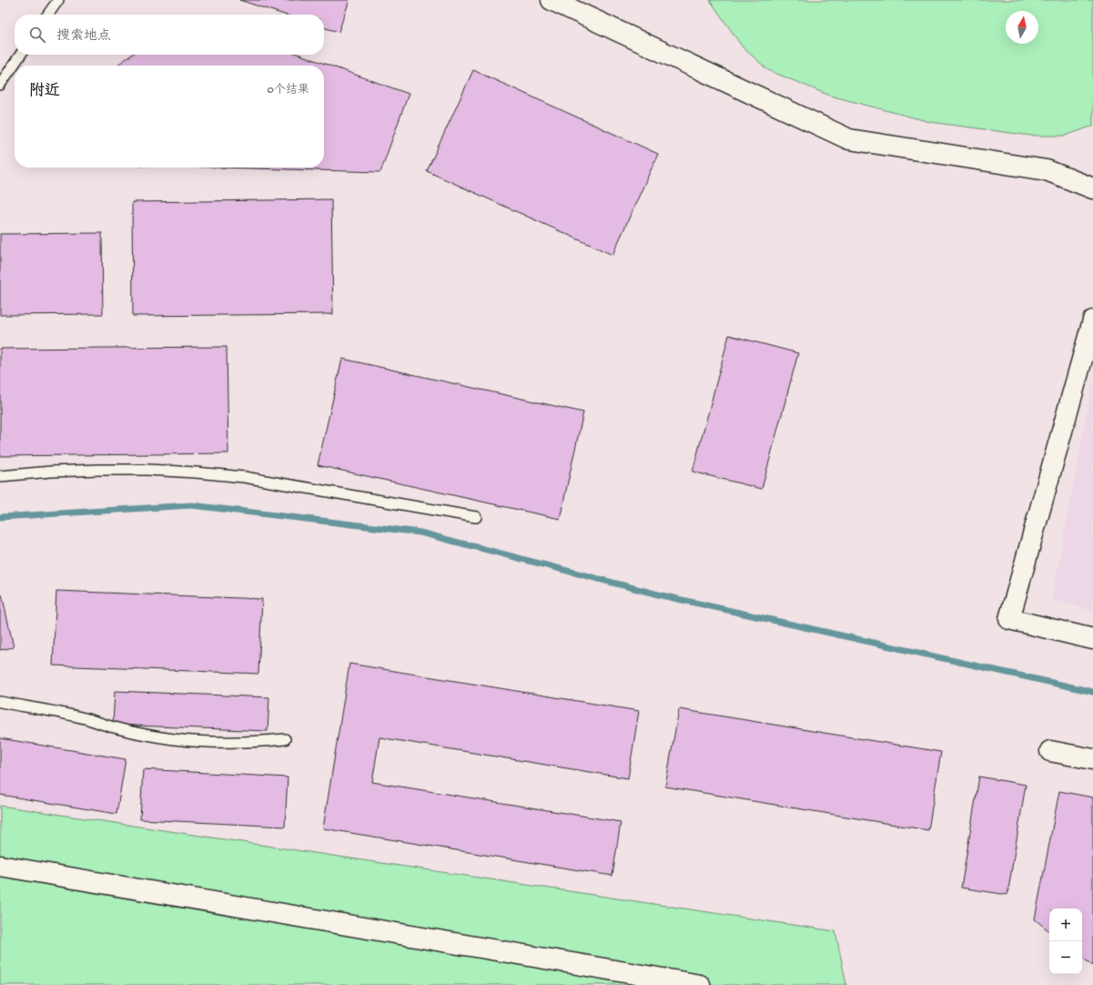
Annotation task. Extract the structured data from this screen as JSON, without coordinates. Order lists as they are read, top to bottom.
{
  "north": "top",
  "page": {
    "search": "搜索地点",
    "heading": ["附近", "0个结果"],
    "map_buttons": ["+", "−"]
  }
}
